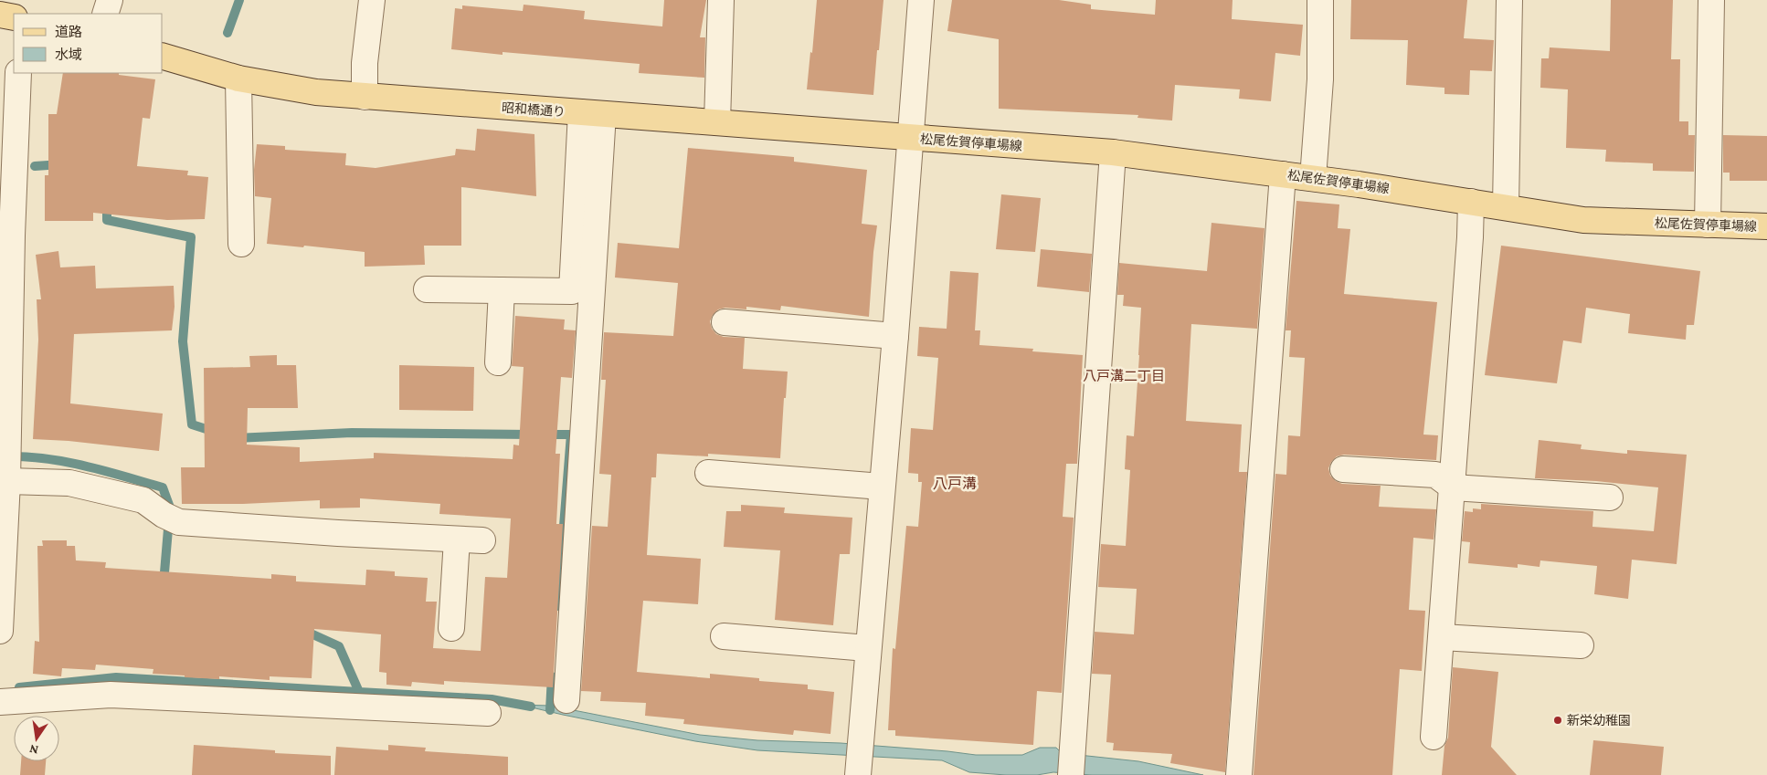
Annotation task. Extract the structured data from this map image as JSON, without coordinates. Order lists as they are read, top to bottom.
{
  "streets": {
    "main road": ["昭和橋通り", "松尾佐賀停車場線"]
  },
  "crossings": [
    ["昭和橋通り", "松尾佐賀停車場線"]
  ],
  "districts": ["八戸溝二丁目", "八戸溝"],
  "places": ["新栄幼稚園"],
  "legend": ["道路", "水域"],
  "north": "bottom"
}
